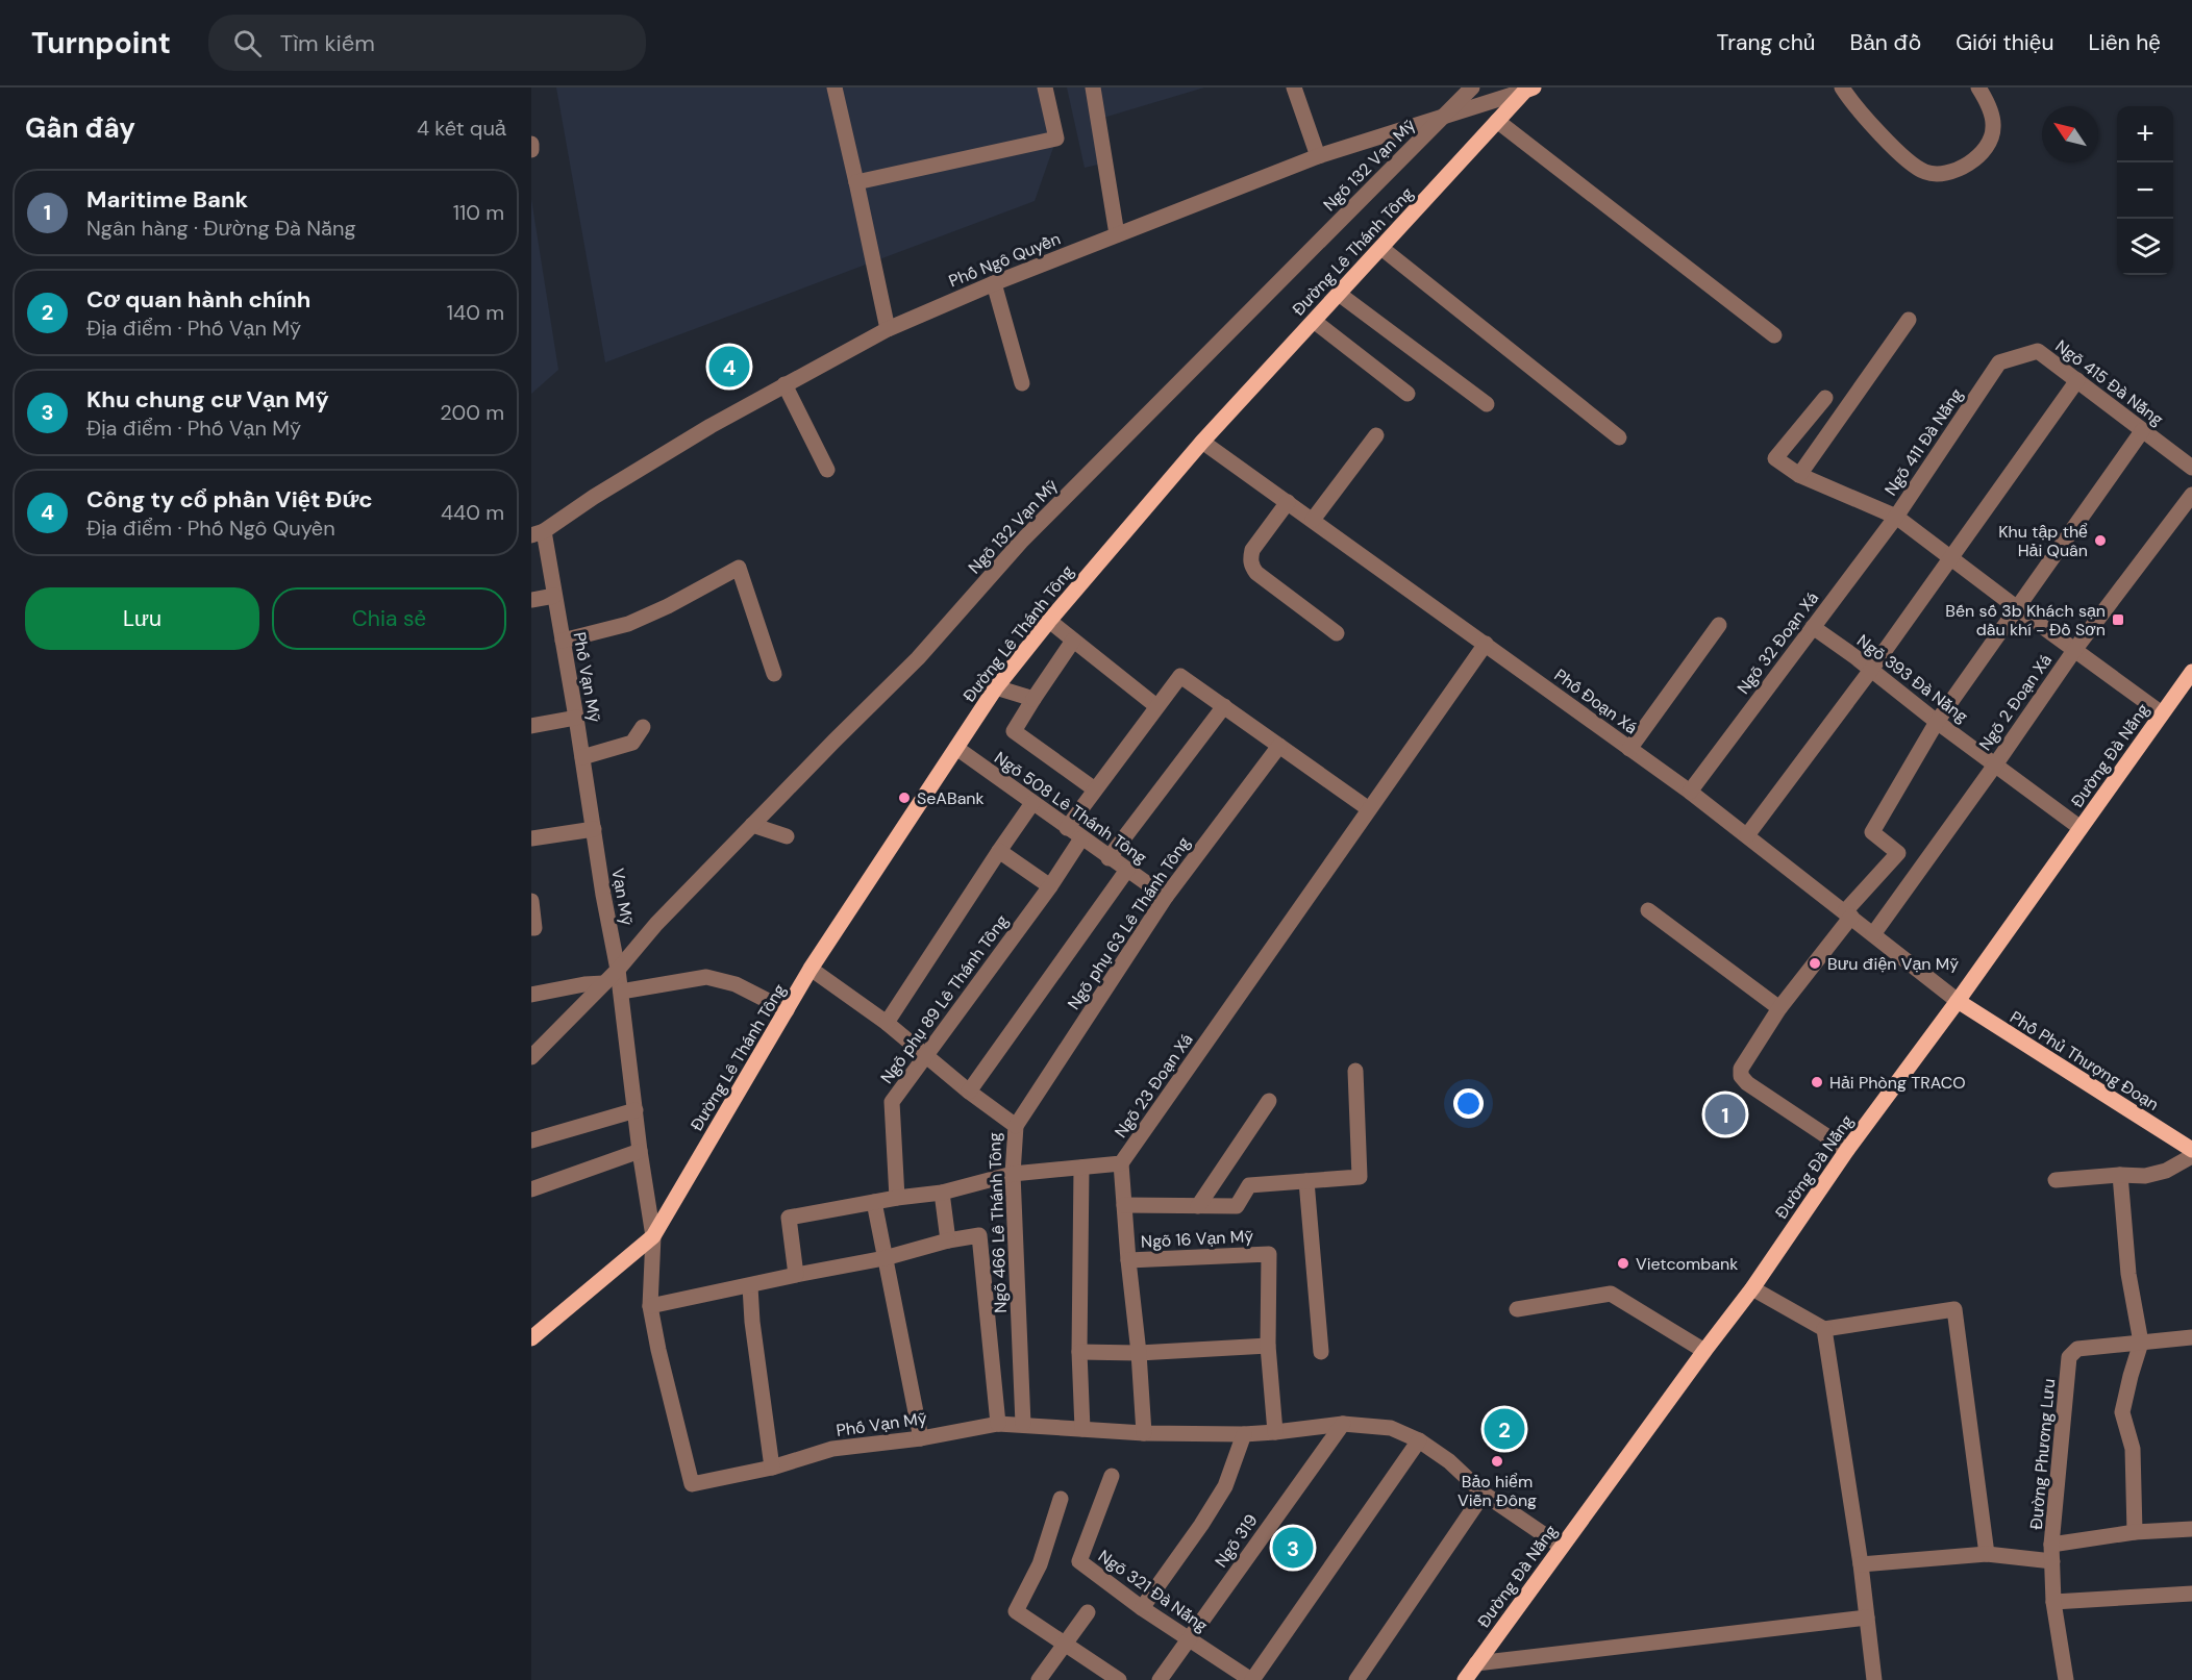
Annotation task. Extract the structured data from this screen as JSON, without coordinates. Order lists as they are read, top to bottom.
{
  "streets": {
    "main road": ["Đường Lê Thánh Tông", "Đường Đà Nẵng", "Phố Phủ Thượng Đoạn"],
    "street": [
      "Ngõ 132 Vạn Mỹ",
      "Phố Ngô Quyền",
      "Ngõ 415 Đà Nẵng",
      "Ngõ 411 Đà Nẵng",
      "Ngõ 32 Đoạn Xá",
      "Phố Vạn Mỹ",
      "Ngõ 393 Đà Nẵng",
      "Phố Đoạn Xá",
      "Ngõ 2 Đoạn Xá",
      "Ngõ 508 Lê Thánh Tông",
      "Vạn Mỹ",
      "Ngõ phụ 63 Lê Thánh Tông",
      "Ngõ phụ 89 Lê Thánh Tông",
      "Ngõ 23 Đoạn Xá",
      "Ngõ 466 Lê Thánh Tông",
      "Ngõ 16 Vạn Mỹ",
      "Đường Phương Lưu",
      "Ngõ 319",
      "Ngõ 321 Đà Nẵng"
    ]
  },
  "crossings": [
    ["Ngõ 132 Vạn Mỹ", "Phố Ngô Quyền"],
    ["Ngõ 132 Vạn Mỹ", "Phố Vạn Mỹ"],
    ["Ngõ 132 Vạn Mỹ", "Vạn Mỹ"],
    ["Đường Lê Thánh Tông", "Phố Ngô Quyền"],
    ["Đường Lê Thánh Tông", "Phố Vạn Mỹ"],
    ["Đường Lê Thánh Tông", "Phố Đoạn Xá"],
    ["Đường Lê Thánh Tông", "Ngõ 508 Lê Thánh Tông"],
    ["Đường Lê Thánh Tông", "Ngõ 466 Lê Thánh Tông"],
    ["Phố Ngô Quyền", "Phố Vạn Mỹ"],
    ["Ngõ 415 Đà Nẵng", "Ngõ 411 Đà Nẵng"],
    ["Ngõ 411 Đà Nẵng", "Ngõ 32 Đoạn Xá"],
    ["Ngõ 411 Đà Nẵng", "Ngõ 2 Đoạn Xá"],
    ["Ngõ 411 Đà Nẵng", "Đường Đà Nẵng"],
    ["Ngõ 32 Đoạn Xá", "Ngõ 393 Đà Nẵng"],
    ["Ngõ 32 Đoạn Xá", "Phố Đoạn Xá"],
    ["Phố Vạn Mỹ", "Đường Đà Nẵng"],
    ["Phố Vạn Mỹ", "Vạn Mỹ"],
    ["Phố Vạn Mỹ", "Ngõ 466 Lê Thánh Tông"],
    ["Phố Vạn Mỹ", "Ngõ 16 Vạn Mỹ"],
    ["Phố Vạn Mỹ", "Ngõ 319"],
    ["Ngõ 393 Đà Nẵng", "Ngõ 2 Đoạn Xá"],
    ["Ngõ 393 Đà Nẵng", "Đường Đà Nẵng"],
    ["Phố Đoạn Xá", "Ngõ 2 Đoạn Xá"],
    ["Phố Đoạn Xá", "Đường Đà Nẵng"],
    ["Phố Đoạn Xá", "Phố Phủ Thượng Đoạn"],
    ["Phố Đoạn Xá", "Ngõ 23 Đoạn Xá"],
    ["Đường Đà Nẵng", "Phố Phủ Thượng Đoạn"],
    ["Ngõ 508 Lê Thánh Tông", "Ngõ phụ 63 Lê Thánh Tông"],
    ["Ngõ 508 Lê Thánh Tông", "Ngõ phụ 89 Lê Thánh Tông"],
    ["Ngõ phụ 63 Lê Thánh Tông", "Ngõ 466 Lê Thánh Tông"],
    ["Ngõ phụ 89 Lê Thánh Tông", "Ngõ 23 Đoạn Xá"],
    ["Ngõ phụ 89 Lê Thánh Tông", "Ngõ 466 Lê Thánh Tông"],
    ["Ngõ 23 Đoạn Xá", "Ngõ 466 Lê Thánh Tông"],
    ["Ngõ 319", "Ngõ 321 Đà Nẵng"]
  ],
  "places": {
    "other": [
      "Khu tập thể Hải Quân",
      "SeABank",
      "Bưu điện Vạn Mỹ",
      "Hải Phòng TRACO",
      "Vietcombank",
      "Bảo hiểm Viễn Đông"
    ],
    "transit": ["Bến số 3b Khách sạn dầu khí - Đồ Sơn"]
  },
  "north": "top left",
  "page": {
    "header": "Turnpoint",
    "search": "Tìm kiếm",
    "nav": [
      "Trang chủ",
      "Bản đồ",
      "Giới thiệu",
      "Liên hệ"
    ],
    "heading": ["Gần đây", "4 kết quả"],
    "map_buttons": ["+", "−"],
    "list": [
      {
        "mark": "1",
        "name": "Maritime Bank",
        "note": "Ngân hàng · Đường Đà Nẵng",
        "value": "110 m"
      },
      {
        "mark": "2",
        "name": "Cơ quan hành chính",
        "note": "Địa điểm · Phố Vạn Mỹ",
        "value": "140 m"
      },
      {
        "mark": "3",
        "name": "Khu chung cư Vạn Mỹ",
        "note": "Địa điểm · Phố Vạn Mỹ",
        "value": "200 m"
      },
      {
        "mark": "4",
        "name": "Công ty cổ phần Việt Đức",
        "note": "Địa điểm · Phố Ngô Quyền",
        "value": "440 m"
      }
    ],
    "pins": [
      "4",
      "1",
      "2",
      "3"
    ],
    "buttons": ["Lưu", "Chia sẻ"]
  }
}
